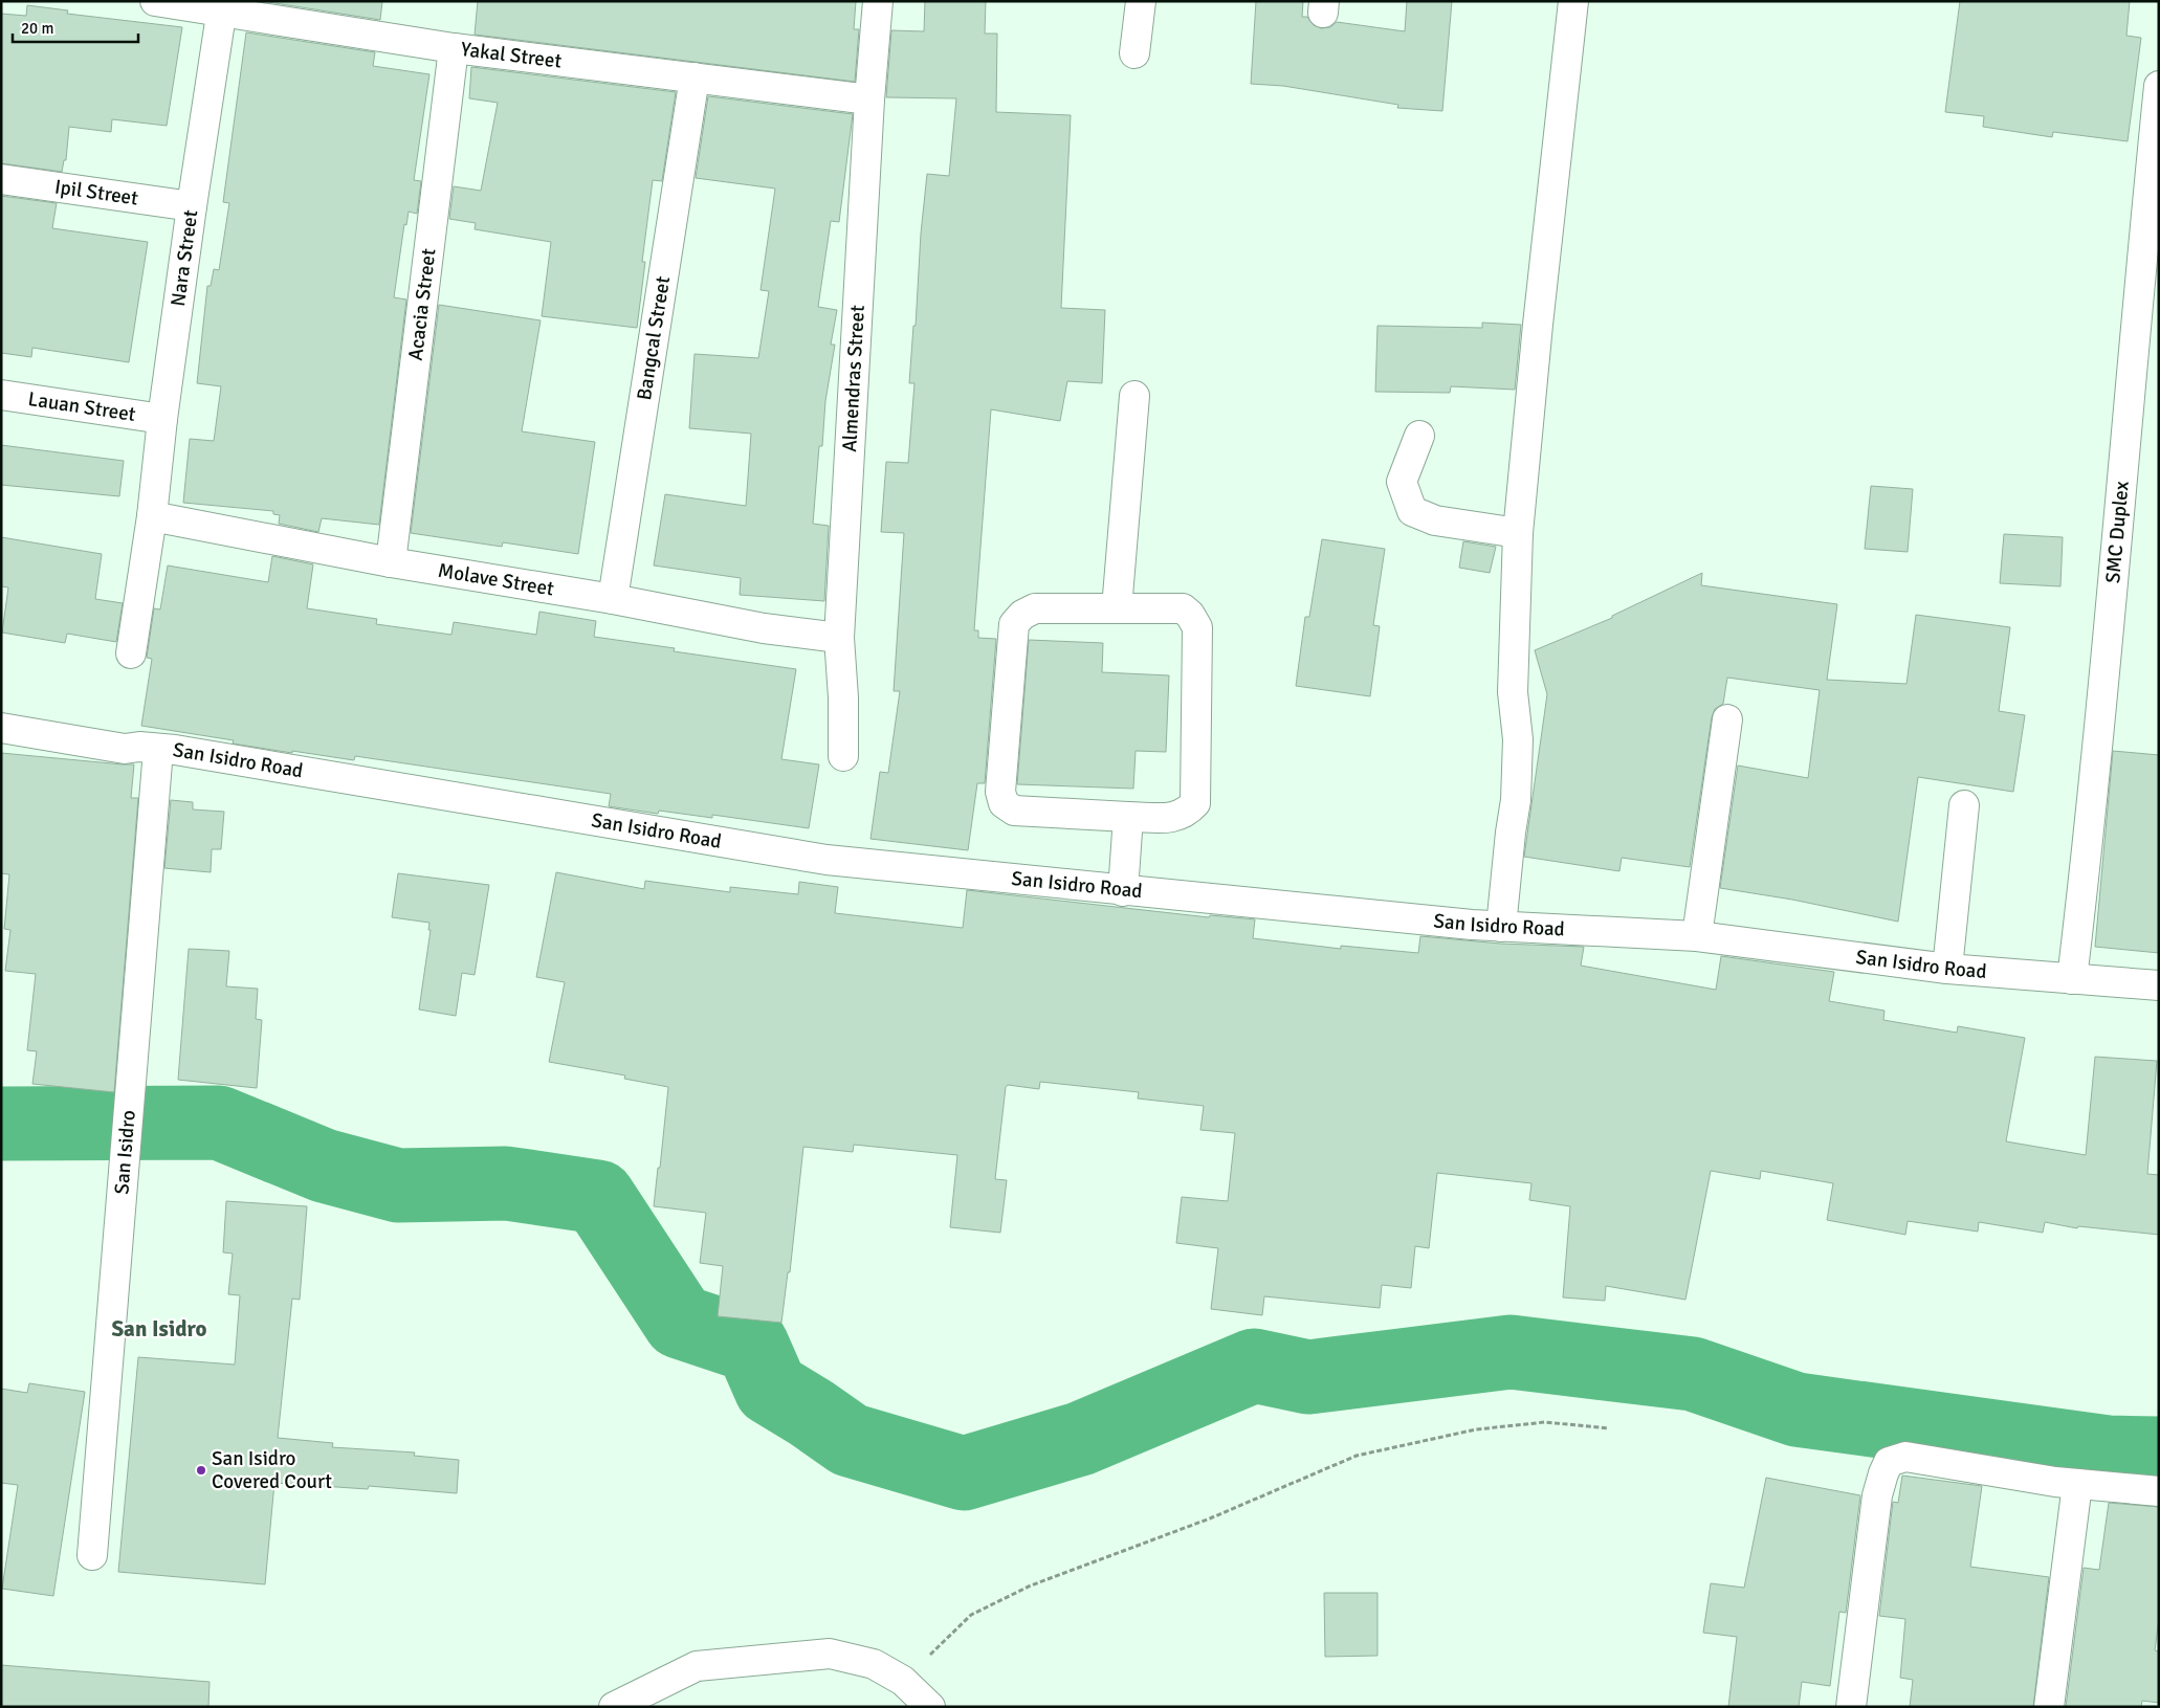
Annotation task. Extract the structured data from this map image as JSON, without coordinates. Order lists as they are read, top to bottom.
{
  "streets": {
    "street": [
      "Yakal Street",
      "Ipil Street",
      "Nara Street",
      "Acacia Street",
      "Bangcal Street",
      "Almendras Street",
      "Lauan Street",
      "SMC Duplex",
      "Molave Street",
      "San Isidro Road",
      "San Isidro"
    ]
  },
  "crossings": [
    ["Yakal Street", "Nara Street"],
    ["Yakal Street", "Acacia Street"],
    ["Yakal Street", "Bangcal Street"],
    ["Yakal Street", "Almendras Street"],
    ["Ipil Street", "Nara Street"],
    ["Nara Street", "Lauan Street"],
    ["Nara Street", "Molave Street"],
    ["Acacia Street", "Molave Street"],
    ["Bangcal Street", "Molave Street"],
    ["Almendras Street", "Molave Street"],
    ["SMC Duplex", "San Isidro Road"],
    ["San Isidro Road", "San Isidro"]
  ],
  "districts": ["San Isidro"],
  "places": ["San Isidro Covered Court"],
  "scale_bar": "20 m"
}
